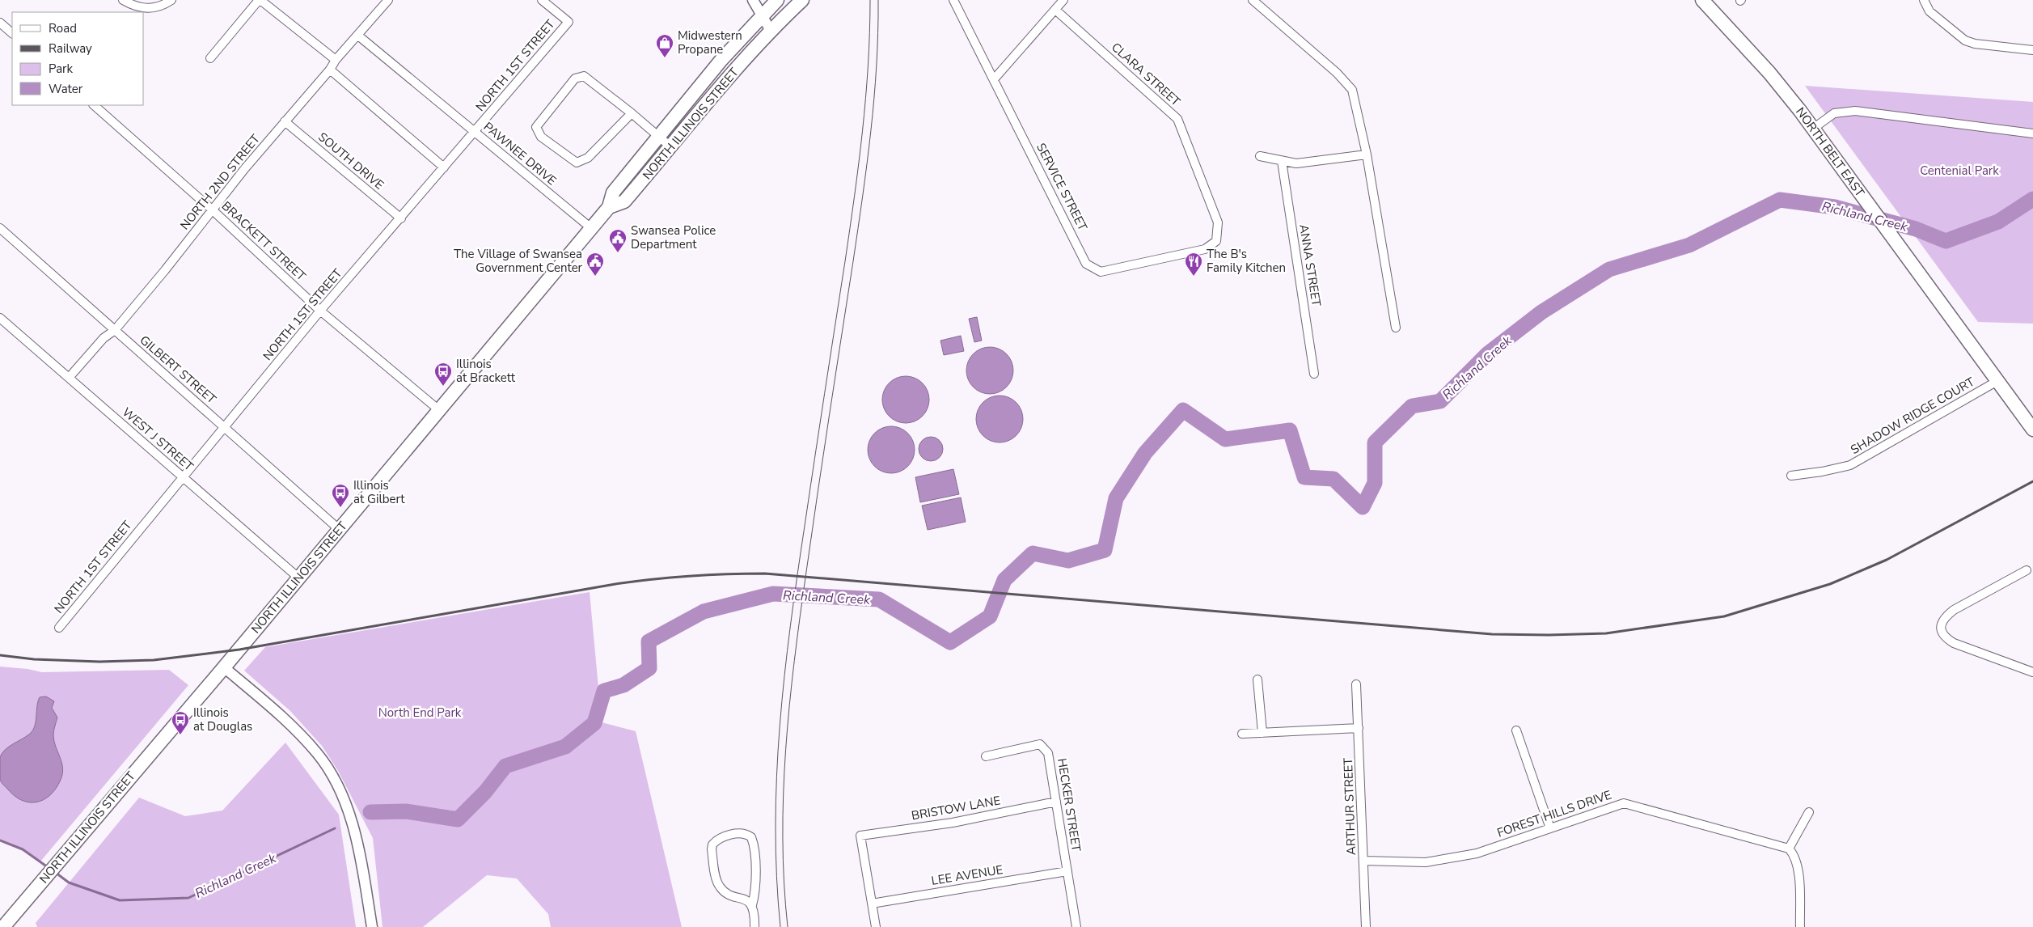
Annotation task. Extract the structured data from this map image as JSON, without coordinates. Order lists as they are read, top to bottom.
{
  "streets": {
    "main road": ["NORTH ILLINOIS STREET", "NORTH BELT EAST"],
    "street": [
      "NORTH 1ST STREET",
      "CLARA STREET",
      "PAWNEE DRIVE",
      "SOUTH DRIVE",
      "NORTH 2ND STREET",
      "SERVICE STREET",
      "BRACKETT STREET",
      "ANNA STREET",
      "GILBERT STREET",
      "SHADOW RIDGE COURT",
      "WEST J STREET",
      "HECKER STREET",
      "ARTHUR STREET",
      "BRISTOW LANE",
      "FOREST HILLS DRIVE",
      "LEE AVENUE"
    ]
  },
  "crossings": [
    ["NORTH 1ST STREET", "PAWNEE DRIVE"],
    ["NORTH 1ST STREET", "SOUTH DRIVE"],
    ["NORTH 1ST STREET", "BRACKETT STREET"],
    ["NORTH 1ST STREET", "GILBERT STREET"],
    ["NORTH 1ST STREET", "WEST J STREET"],
    ["CLARA STREET", "SERVICE STREET"],
    ["NORTH ILLINOIS STREET", "PAWNEE DRIVE"],
    ["NORTH ILLINOIS STREET", "BRACKETT STREET"],
    ["NORTH ILLINOIS STREET", "GILBERT STREET"],
    ["NORTH ILLINOIS STREET", "WEST J STREET"],
    ["NORTH BELT EAST", "SHADOW RIDGE COURT"],
    ["PAWNEE DRIVE", "NORTH 2ND STREET"],
    ["SOUTH DRIVE", "NORTH 2ND STREET"],
    ["NORTH 2ND STREET", "BRACKETT STREET"],
    ["NORTH 2ND STREET", "GILBERT STREET"],
    ["NORTH 2ND STREET", "WEST J STREET"],
    ["HECKER STREET", "BRISTOW LANE"],
    ["HECKER STREET", "LEE AVENUE"],
    ["ARTHUR STREET", "FOREST HILLS DRIVE"],
    ["BRISTOW LANE", "LEE AVENUE"]
  ],
  "water": ["Richland Creek"],
  "parks": ["Centenial Park", "North End Park"],
  "places": {
    "shop": ["Midwestern Propane"],
    "public building": ["Swansea Police Department", "The Village of Swansea Government Center"],
    "restaurant": ["The B's Family Kitchen"],
    "bus stop": ["Illinois at Brackett", "Illinois at Gilbert", "Illinois at Douglas"]
  },
  "legend": [
    "Road",
    "Railway",
    "Park",
    "Water"
  ]
}
